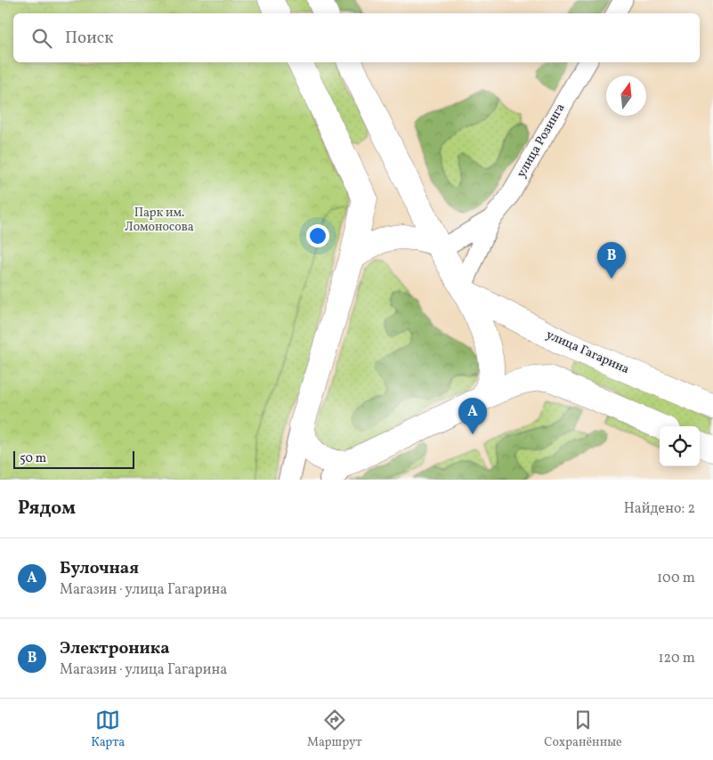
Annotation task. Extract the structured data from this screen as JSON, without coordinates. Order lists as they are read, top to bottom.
{
  "streets": {
    "main road": ["улица Гагарина"],
    "street": ["улица Розинга"]
  },
  "parks": ["Парк им. Ломоносова"],
  "scale_bar": "50 m",
  "north": "top",
  "page": {
    "search": "Поиск",
    "pins": ["B", "A"],
    "scale": "50 m",
    "heading": ["Рядом", "Найдено: 2"],
    "list": [
      {
        "mark": "A",
        "name": "Булочная",
        "note": "Магазин · улица Гагарина",
        "value": "100 m"
      },
      {
        "mark": "B",
        "name": "Электроника",
        "note": "Магазин · улица Гагарина",
        "value": "120 m"
      }
    ],
    "nav": ["Карта", "Маршрут", "Сохранённые"]
  }
}
